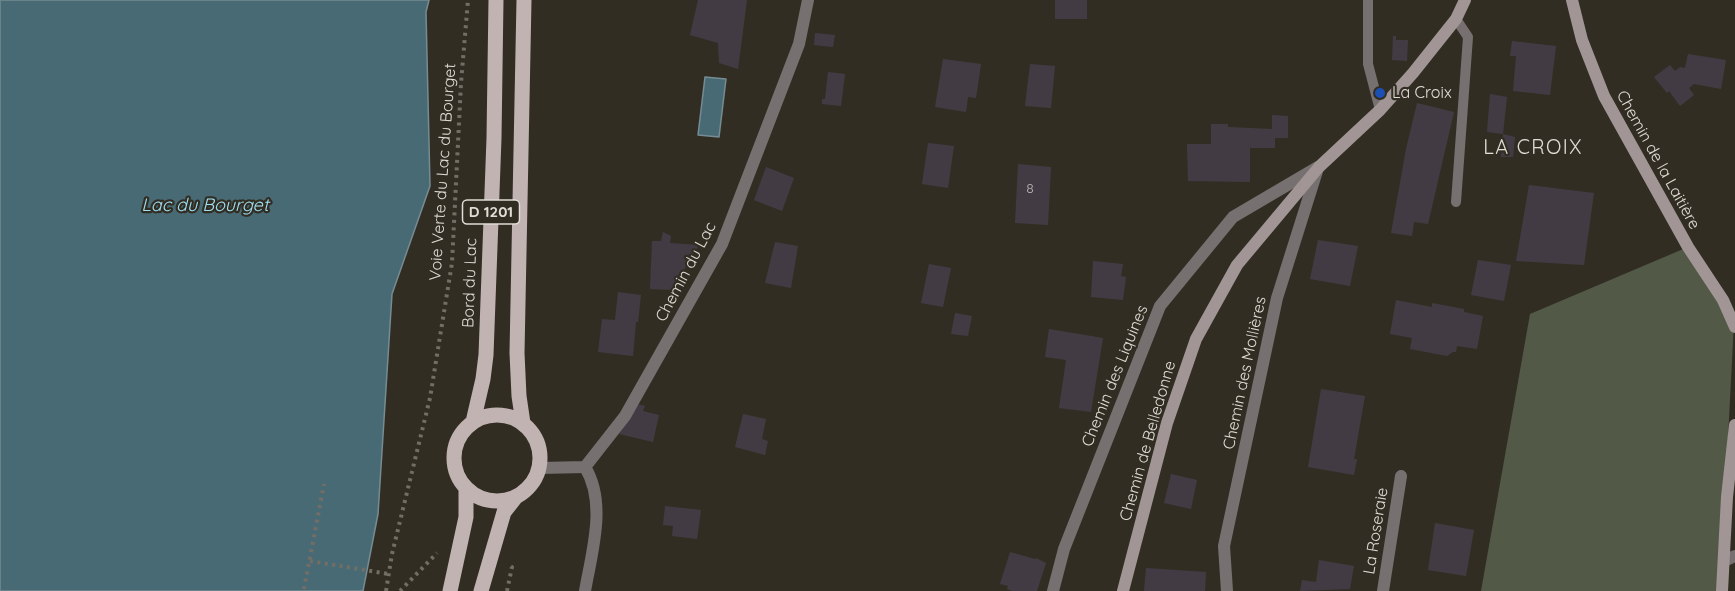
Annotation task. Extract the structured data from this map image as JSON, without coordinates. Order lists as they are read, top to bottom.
{
  "streets": {
    "main road": [
      "Chemin de la Laitière",
      "D 1201",
      "Bord du Lac",
      "Chemin de Belledonne"
    ],
    "street": [
      "Chemin du Lac",
      "Chemin des Mollières",
      "Chemin des Liquines",
      "La Roseraie"
    ],
    "path": ["Voie Verte du Lac du Bourget"]
  },
  "crossings": [
    ["D 1201", "Bord du Lac"],
    ["Chemin des Mollières", "Chemin des Liquines"],
    ["Chemin des Mollières", "Chemin de Belledonne"],
    ["Chemin des Liquines", "Chemin de Belledonne"]
  ],
  "districts": ["LA CROIX"],
  "water": ["Lac du Bourget"],
  "places": ["La Croix"],
  "house_numbers": ["8"]
}
